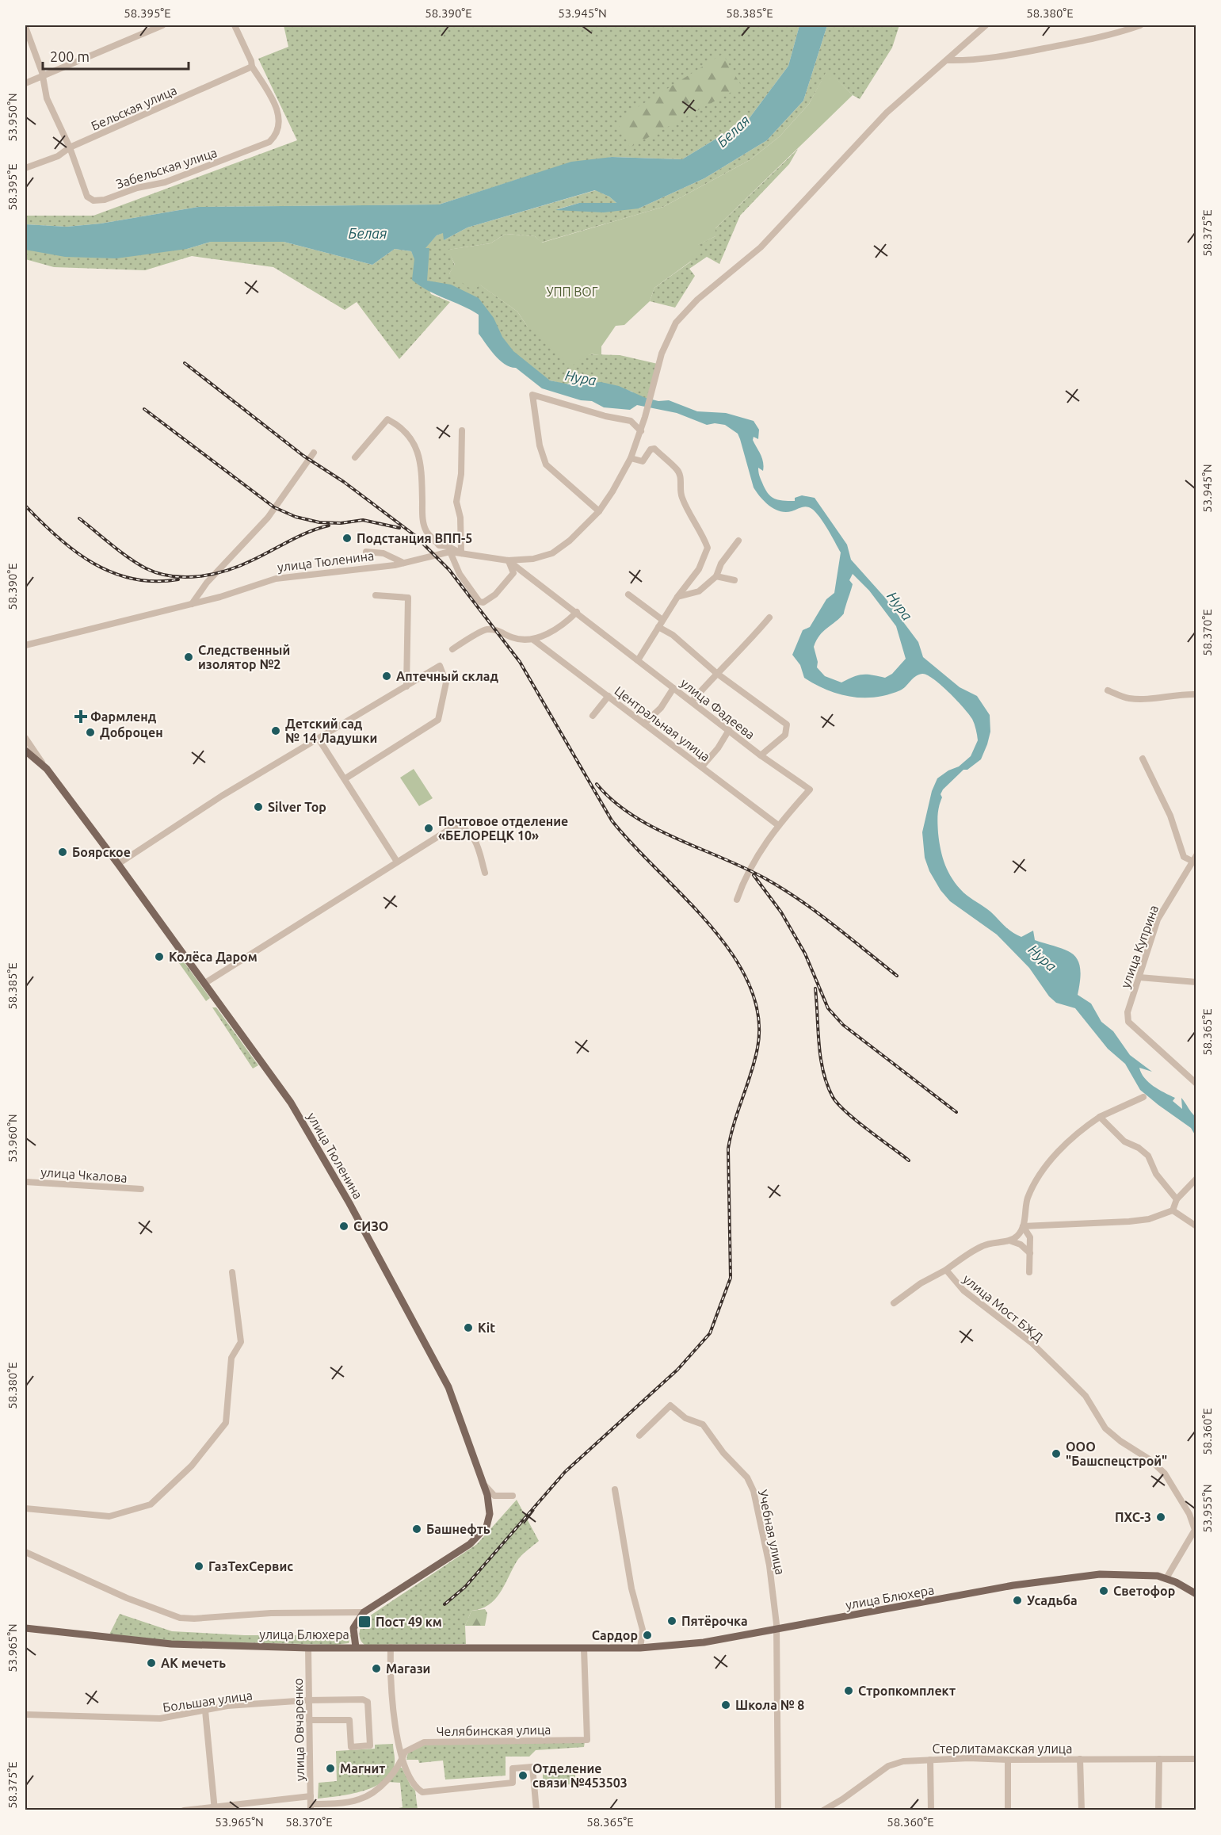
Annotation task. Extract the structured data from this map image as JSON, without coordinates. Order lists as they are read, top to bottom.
{
  "streets": {
    "main road": ["улица Тюленина", "улица Блюхера"],
    "street": [
      "Бельская улица",
      "Забельская улица",
      "улица Фадеева",
      "Центральная улица",
      "улица Куприна",
      "улица Чкалова",
      "улица Мост БЖД",
      "Учебная улица",
      "Большая улица",
      "улица Овчаренко",
      "Челябинская улица",
      "Стерлитамакская улица"
    ]
  },
  "crossings": [
    ["Бельская улица", "Забельская улица"],
    ["улица Тюленина", "улица Фадеева"],
    ["улица Фадеева", "Центральная улица"],
    ["Учебная улица", "улица Блюхера"],
    ["улица Блюхера", "улица Овчаренко"],
    ["улица Блюхера", "Челябинская улица"],
    ["Большая улица", "улица Овчаренко"],
    ["улица Овчаренко", "Челябинская улица"]
  ],
  "water": ["Белая", "Нура"],
  "parks": ["УПП ВОГ"],
  "places": {
    "other": [
      "Подстанция ВПП-5",
      "Следственный изолятор №2",
      "Аптечный склад",
      "Детский сад № 14 Ладушки",
      "Доброцен",
      "Silver Top",
      "Почтовое отделение «БЕЛОРЕЦК 10»",
      "Боярское",
      "Колёса Даром",
      "СИЗО",
      "Kit",
      "ООО \"Башспецстрой\"",
      "ПХС-3",
      "Башнефть",
      "ГазТехСервис",
      "Светофор",
      "Усадьба",
      "Пятёрочка",
      "Сардор",
      "АК мечеть",
      "Магази",
      "Стропкомплект",
      "Школа № 8",
      "Магнит",
      "Отделение связи №453503"
    ],
    "health": ["Фармленд"],
    "transit": ["Пост 49 км"]
  },
  "scale_bar": "200 m",
  "coordinates": [
    "58.395°E",
    "58.390°E",
    "53.945°N",
    "58.385°E",
    "58.380°E",
    "53.950°N",
    "58.375°E",
    "58.370°E",
    "58.365°E",
    "53.960°N",
    "58.360°E",
    "53.955°N",
    "53.965°N"
  ]
}
